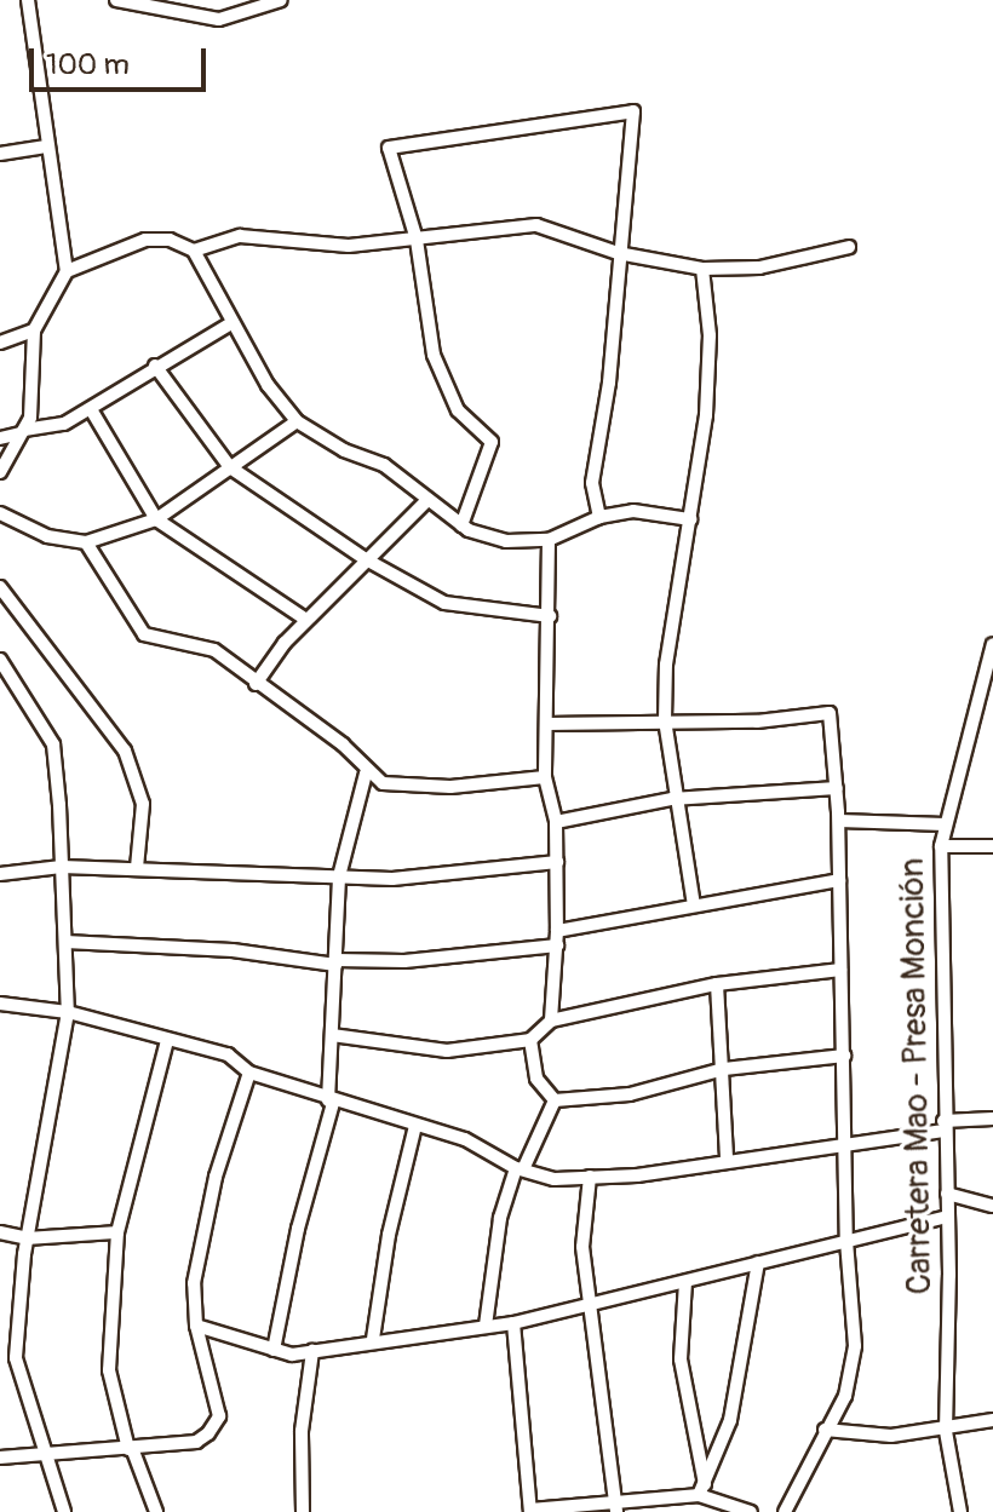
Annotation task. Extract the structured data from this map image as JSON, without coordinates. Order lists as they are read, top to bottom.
{
  "streets": {
    "street": ["Carretera Mao - Presa Monción"]
  },
  "scale_bar": "100 m"
}
